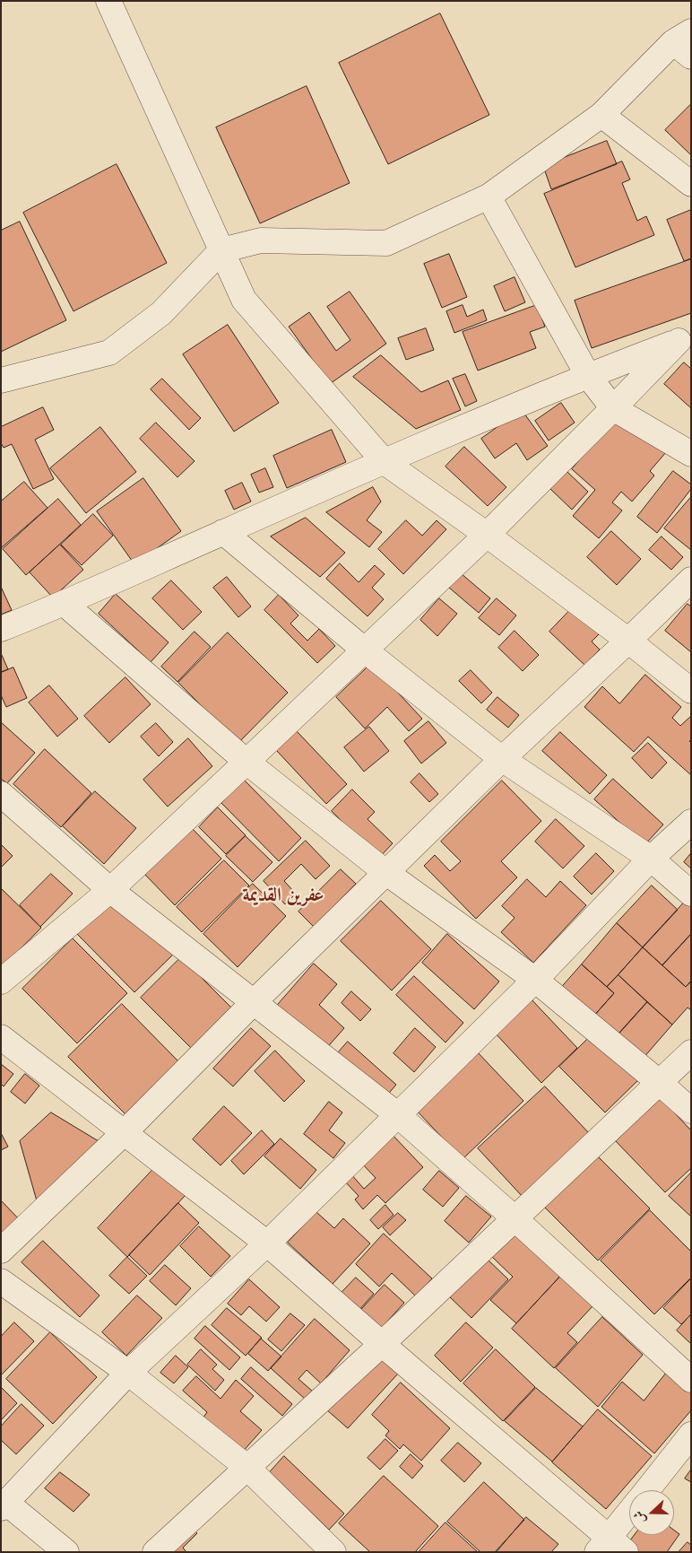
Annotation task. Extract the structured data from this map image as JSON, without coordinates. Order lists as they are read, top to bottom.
{
  "districts": ["عفرين القديمة"],
  "north": "left"
}
